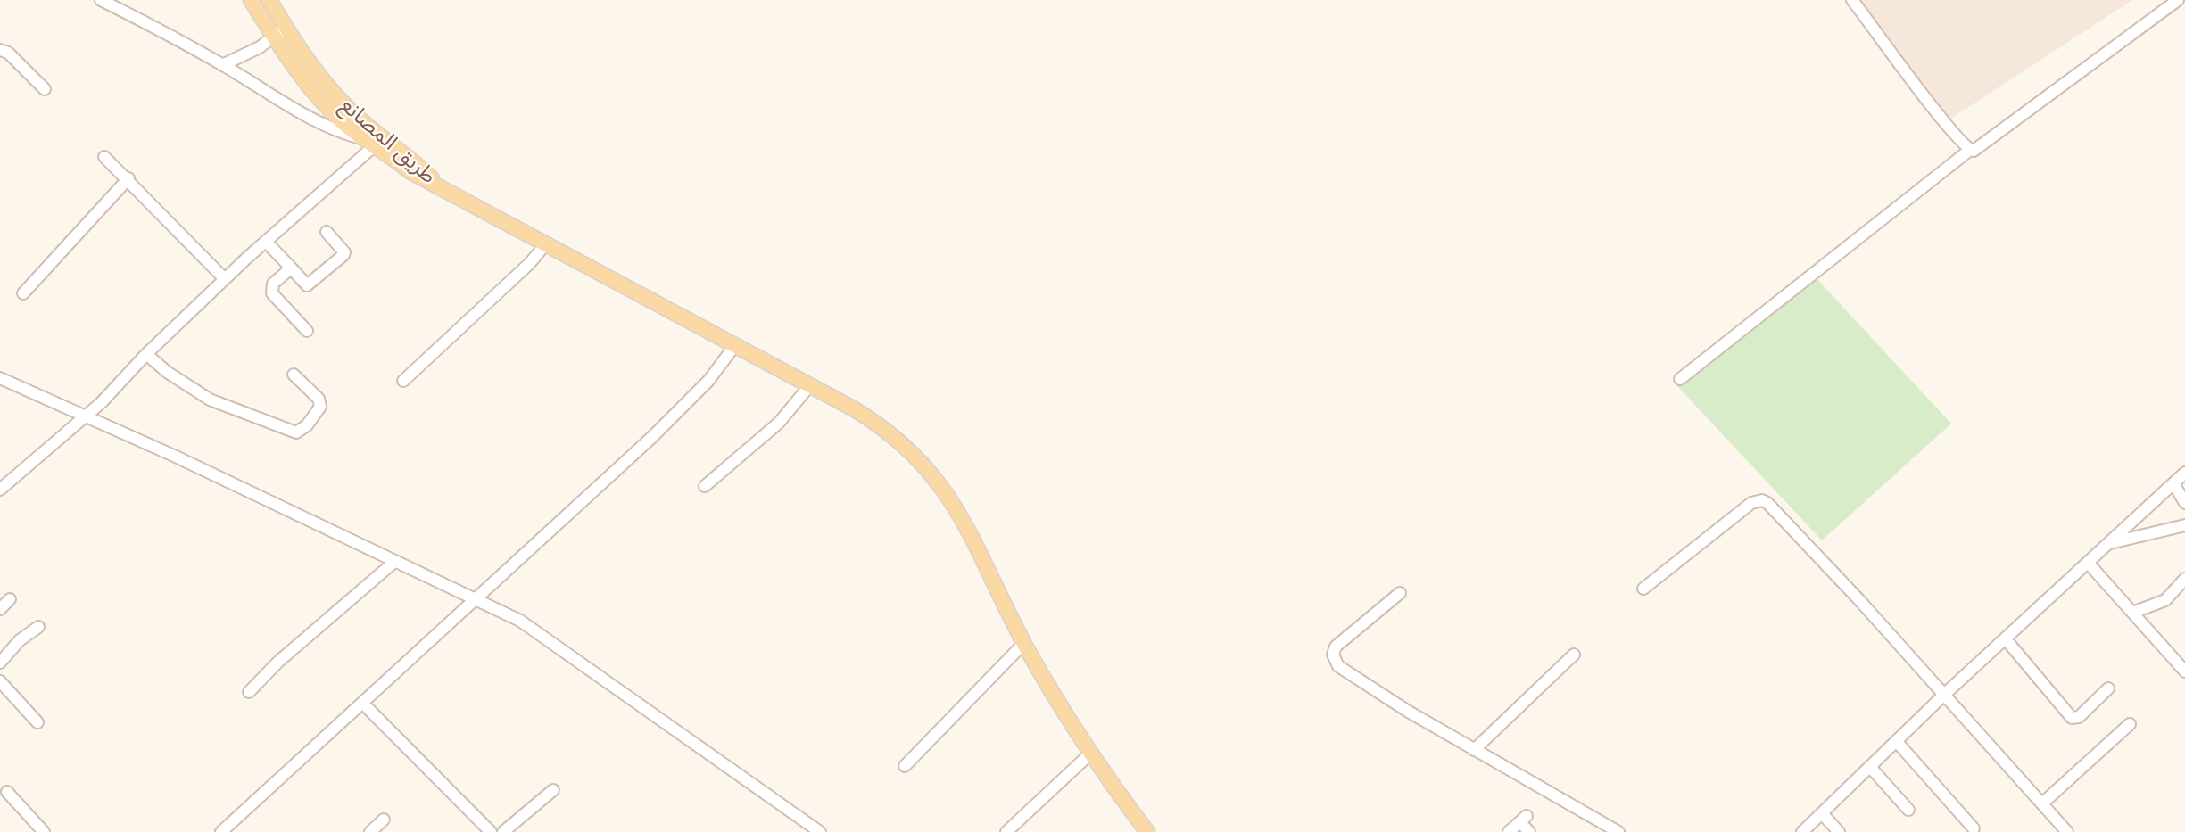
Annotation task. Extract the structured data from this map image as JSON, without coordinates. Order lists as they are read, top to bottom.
{
  "streets": {
    "main road": ["طريق المصانع"]
  }
}
